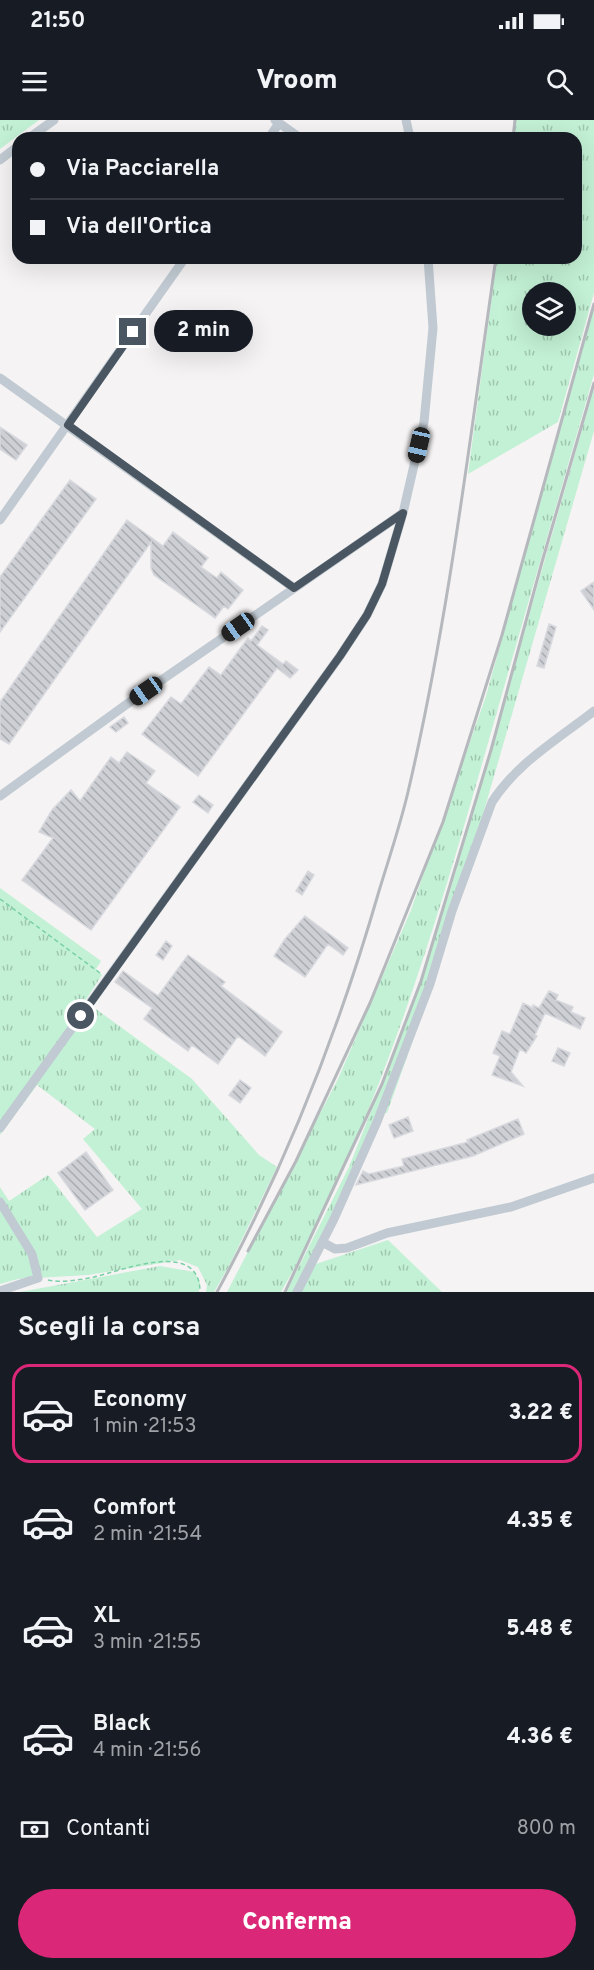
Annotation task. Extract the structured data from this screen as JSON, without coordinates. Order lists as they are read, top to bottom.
{
  "page": {
    "status": "21:50",
    "header": "Vroom",
    "banner": ["Via Pacciarella", "Via dell'Ortica"],
    "bubble": "2 min",
    "heading": "Scegli la corsa",
    "list": [
      {
        "name": "Economy",
        "note": "1 min · 21:53",
        "value": "3.22 €"
      },
      {
        "name": "Comfort",
        "note": "2 min · 21:54",
        "value": "4.35 €"
      },
      {
        "name": "XL",
        "note": "3 min · 21:55",
        "value": "5.48 €"
      },
      {
        "name": "Black",
        "note": "4 min · 21:56",
        "value": "4.36 €"
      }
    ],
    "pay": ["Contanti", "800 m"],
    "buttons": "Conferma"
  }
}
